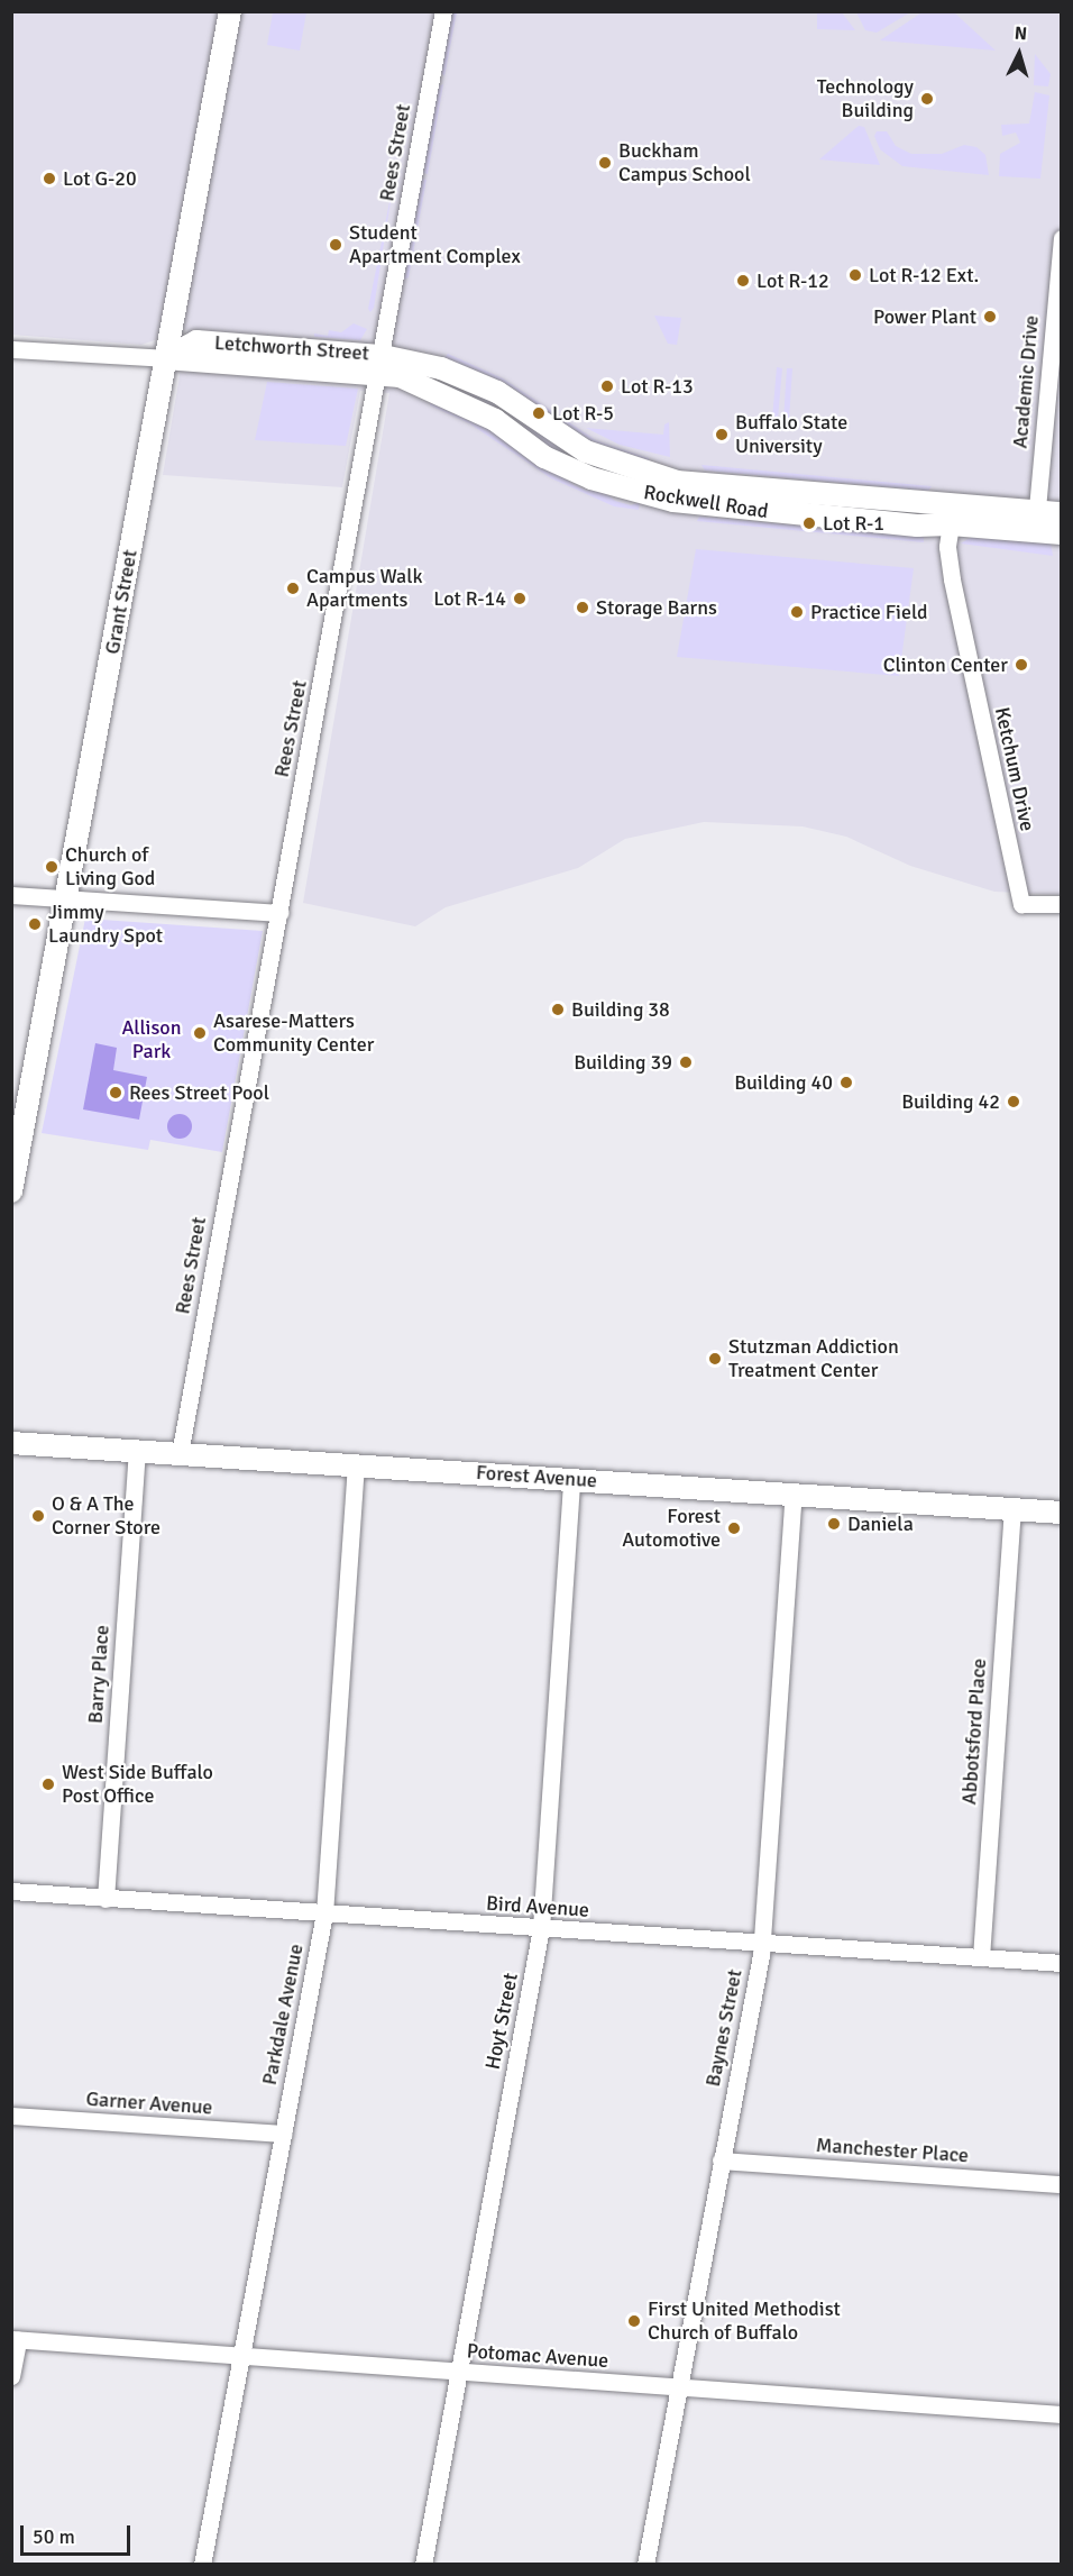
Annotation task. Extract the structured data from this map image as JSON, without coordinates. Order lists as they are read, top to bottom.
{
  "streets": {
    "street": [
      "Rees Street",
      "Letchworth Street",
      "Academic Drive",
      "Rockwell Road",
      "Grant Street",
      "Ketchum Drive",
      "Forest Avenue",
      "Barry Place",
      "Abbotsford Place",
      "Bird Avenue",
      "Parkdale Avenue",
      "Hoyt Street",
      "Baynes Street",
      "Garner Avenue",
      "Manchester Place",
      "Potomac Avenue"
    ]
  },
  "crossings": [
    ["Rees Street", "Letchworth Street"],
    ["Rees Street", "Rockwell Road"],
    ["Rees Street", "Forest Avenue"],
    ["Letchworth Street", "Rockwell Road"],
    ["Letchworth Street", "Grant Street"],
    ["Academic Drive", "Rockwell Road"],
    ["Rockwell Road", "Ketchum Drive"],
    ["Forest Avenue", "Barry Place"],
    ["Forest Avenue", "Abbotsford Place"],
    ["Forest Avenue", "Parkdale Avenue"],
    ["Forest Avenue", "Hoyt Street"],
    ["Forest Avenue", "Baynes Street"],
    ["Barry Place", "Bird Avenue"],
    ["Abbotsford Place", "Bird Avenue"],
    ["Bird Avenue", "Parkdale Avenue"],
    ["Bird Avenue", "Hoyt Street"],
    ["Bird Avenue", "Baynes Street"],
    ["Parkdale Avenue", "Garner Avenue"],
    ["Parkdale Avenue", "Potomac Avenue"],
    ["Hoyt Street", "Potomac Avenue"],
    ["Baynes Street", "Manchester Place"],
    ["Baynes Street", "Potomac Avenue"]
  ],
  "parks": ["Allison Park"],
  "places": [
    "Technology Building",
    "Buckham Campus School",
    "Lot G-20",
    "Student Apartment Complex",
    "Lot R-12 Ext.",
    "Lot R-12",
    "Power Plant",
    "Lot R-13",
    "Lot R-5",
    "Buffalo State University",
    "Lot R-1",
    "Campus Walk Apartments",
    "Lot R-14",
    "Storage Barns",
    "Practice Field",
    "Clinton Center",
    "Church of Living God",
    "Jimmy Laundry Spot",
    "Building 38",
    "Asarese-Matters Community Center",
    "Building 39",
    "Building 40",
    "Rees Street Pool",
    "Building 42",
    "Stutzman Addiction Treatment Center",
    "O & A The Corner Store",
    "Daniela",
    "Forest Automotive",
    "West Side Buffalo Post Office",
    "First United Methodist Church of Buffalo"
  ],
  "scale_bar": "50 m",
  "north": "top"
}
